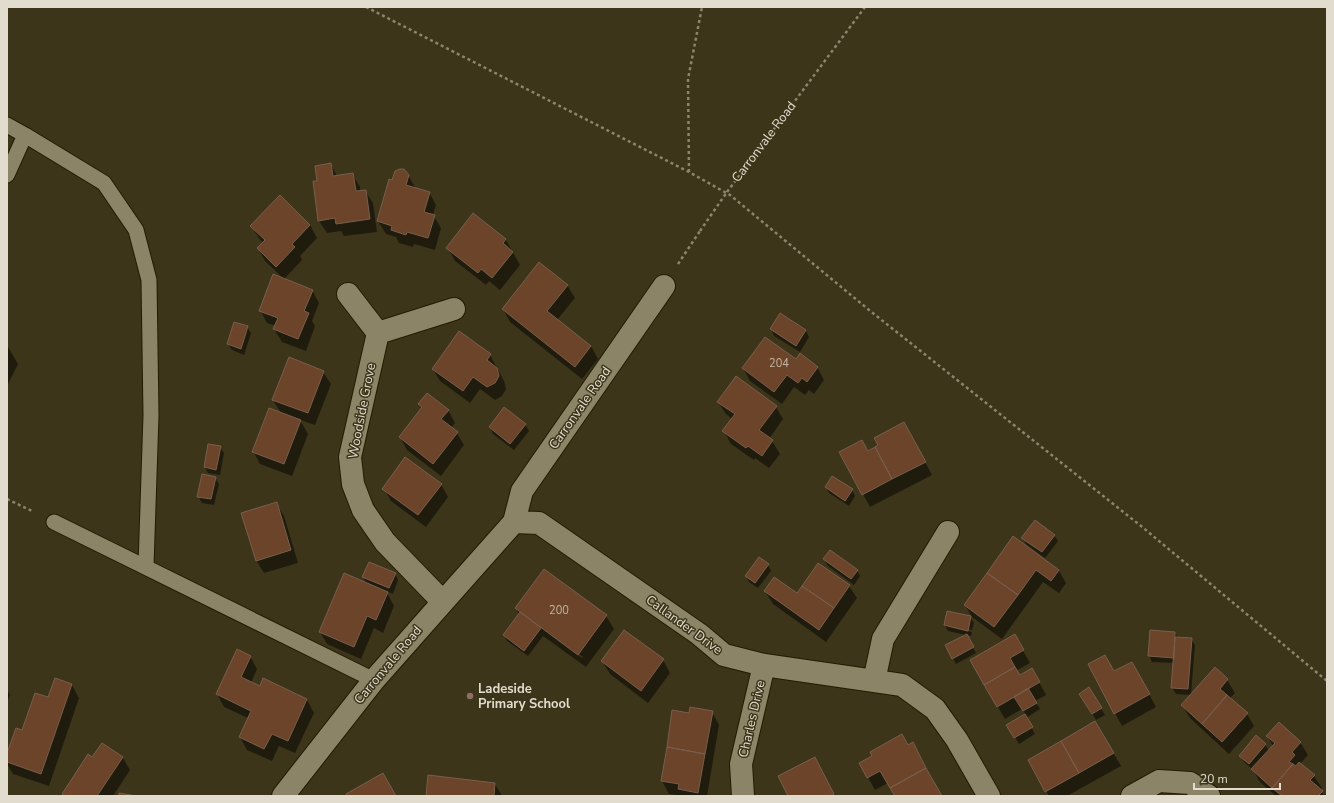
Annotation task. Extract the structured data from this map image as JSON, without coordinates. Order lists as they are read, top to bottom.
{
  "streets": {
    "street": [
      "Carronvale Road",
      "Woodside Grove",
      "Callander Drive",
      "Charles Drive"
    ]
  },
  "crossings": [
    ["Carronvale Road", "Woodside Grove"],
    ["Carronvale Road", "Callander Drive"],
    ["Callander Drive", "Charles Drive"]
  ],
  "places": ["Ladeside Primary School"],
  "house_numbers": ["204", "200"],
  "scale_bar": "20 m"
}
